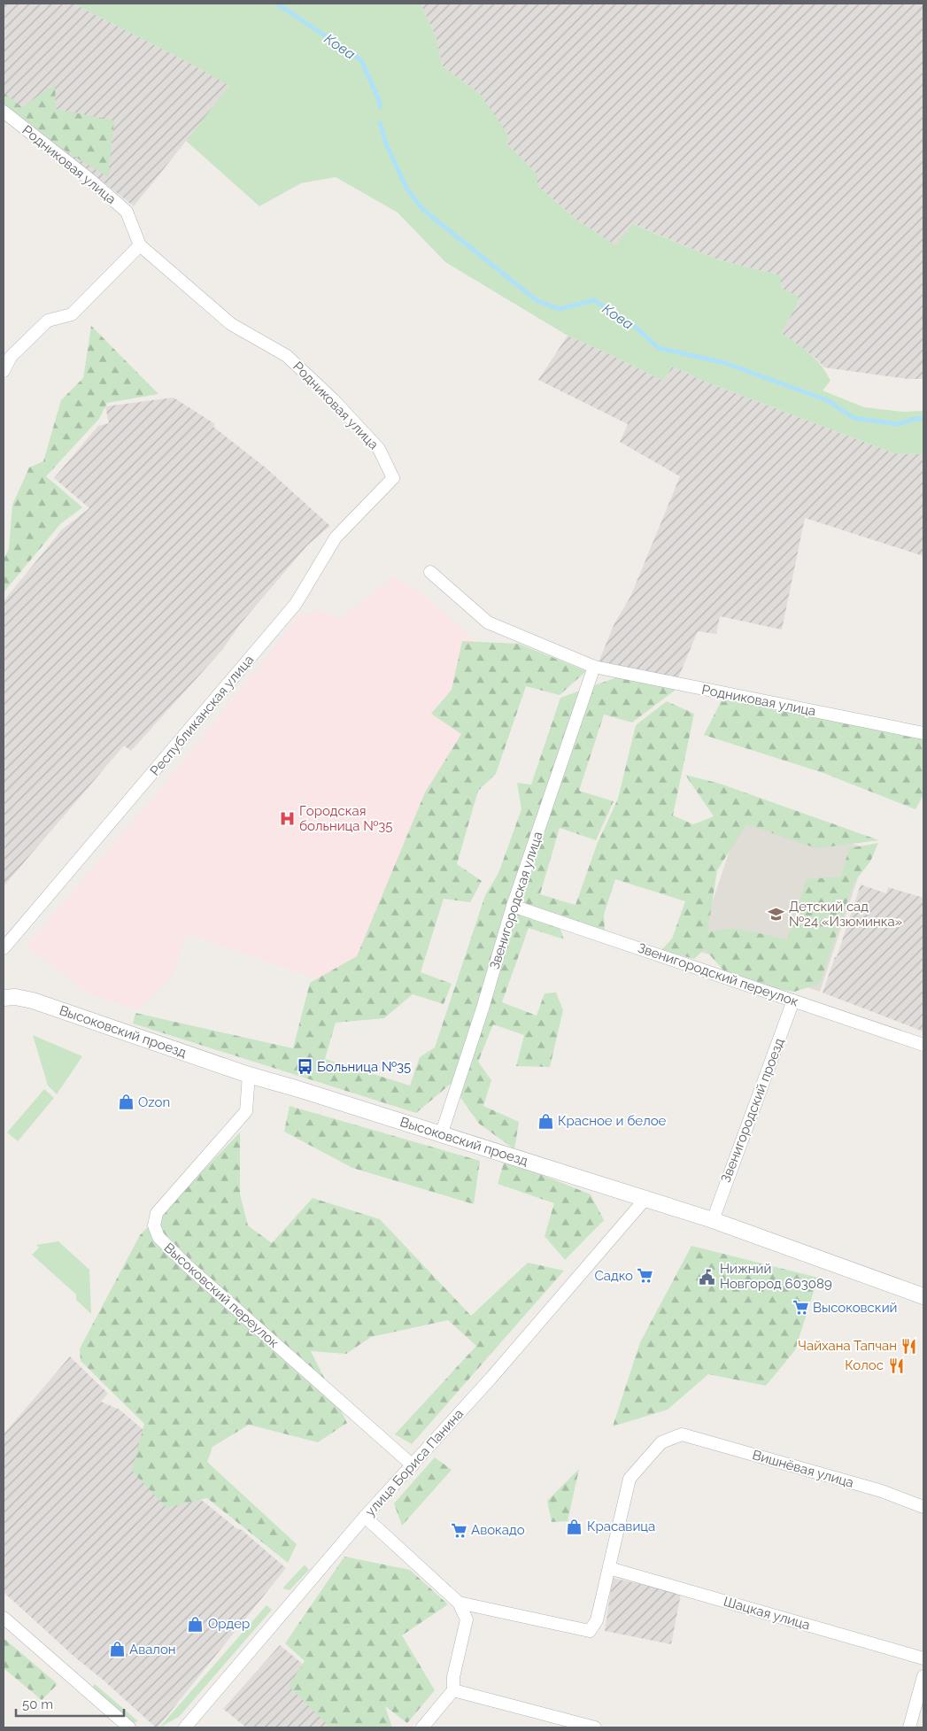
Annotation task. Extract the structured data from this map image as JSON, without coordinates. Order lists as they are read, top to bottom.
{
  "streets": {
    "street": [
      "Родниковая улица",
      "Республиканская улица",
      "Звенигородская улица",
      "Звенигородский переулок",
      "Высоковский проезд",
      "Звенигородский проезд",
      "Высоковский переулок",
      "улица Бориса Панина",
      "Вишнёвая улица",
      "Шацкая улица"
    ]
  },
  "crossings": [
    ["Родниковая улица", "Республиканская улица"],
    ["Родниковая улица", "Звенигородская улица"],
    ["Звенигородская улица", "Звенигородский переулок"],
    ["Звенигородская улица", "Высоковский проезд"],
    ["Звенигородский переулок", "Звенигородский проезд"],
    ["Высоковский проезд", "Звенигородский проезд"],
    ["Высоковский проезд", "Высоковский переулок"],
    ["Высоковский проезд", "улица Бориса Панина"],
    ["Высоковский переулок", "улица Бориса Панина"],
    ["Вишнёвая улица", "Шацкая улица"]
  ],
  "water": ["Кова"],
  "places": {
    "hospital": ["Городская больница №35"],
    "school or university": ["Детский сад №24 «Изюминка»"],
    "bus stop": ["Больница №35"],
    "shop": [
      "Ozon",
      "Красное и белое",
      "Красавица",
      "Ордер",
      "Авалон"
    ],
    "supermarket": ["Садко", "Высоковский", "Авокадо"],
    "public building": ["Нижний Новгород 603089"],
    "restaurant": ["Чайхана Тапчан", "Колос"]
  },
  "scale_bar": "50 m"
}
